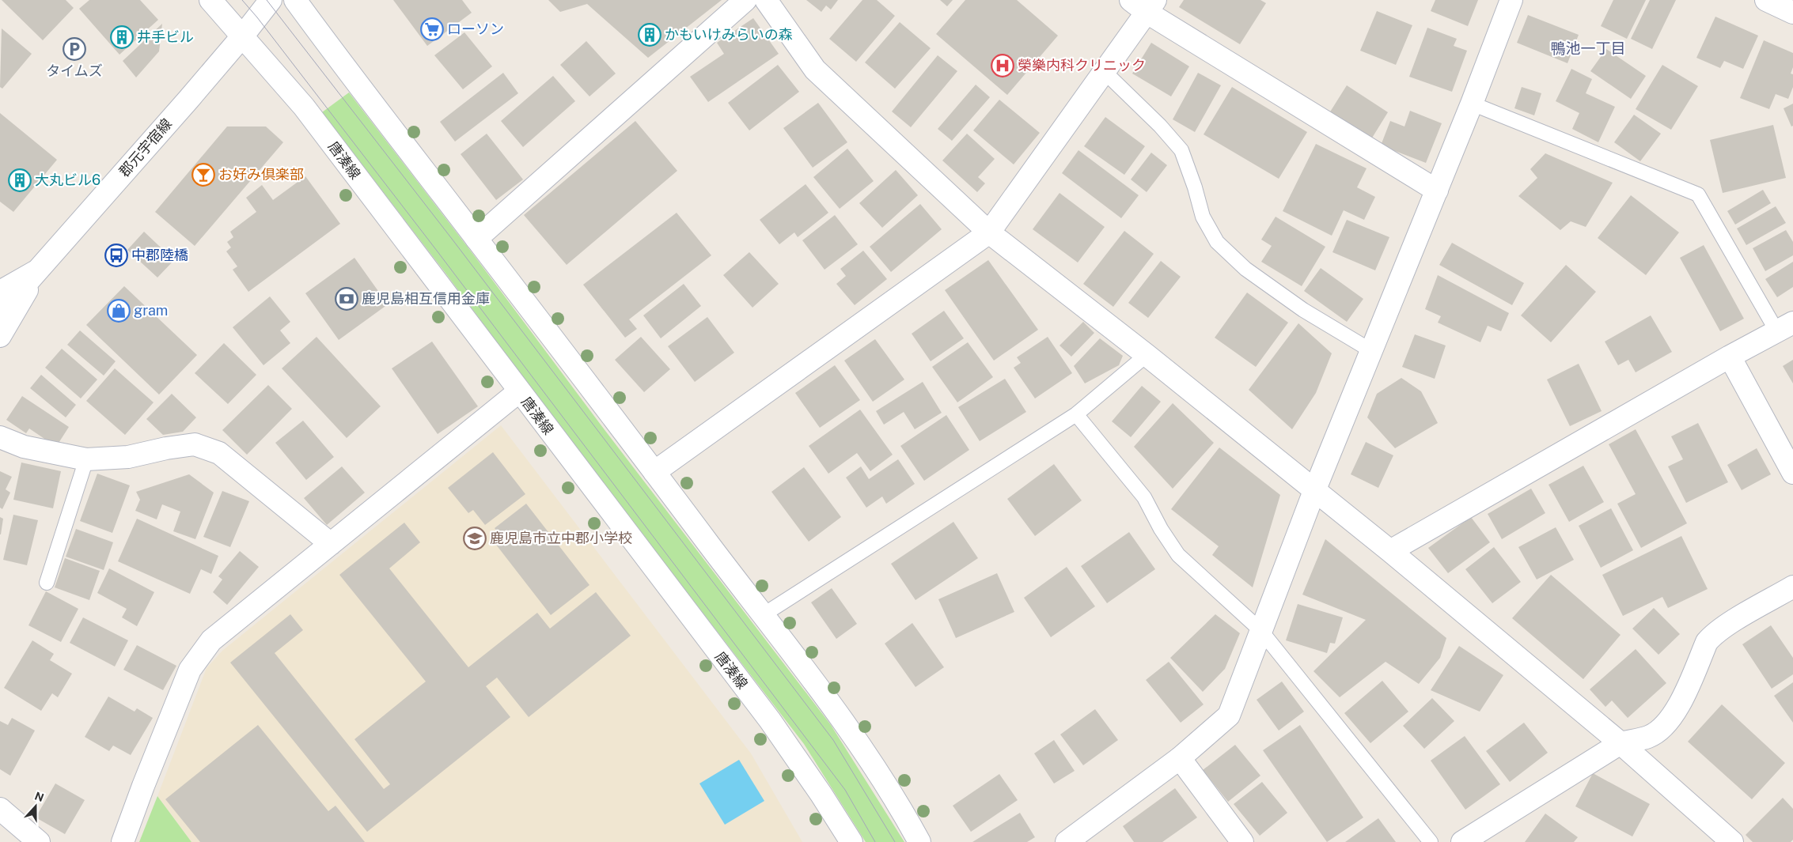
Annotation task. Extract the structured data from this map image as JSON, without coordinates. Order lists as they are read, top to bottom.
{
  "streets": {
    "street": ["郡元宇宿線", "唐湊線"]
  },
  "crossings": [
    ["郡元宇宿線", "唐湊線"]
  ],
  "districts": ["鴨池一丁目"],
  "places": {
    "supermarket": ["ローソン"],
    "building": ["かもいけみらいの森", "井手ビル", "大丸ビル6"],
    "parking": ["タイムズ"],
    "hospital": ["榮樂内科クリニック"],
    "bar": ["お好み倶楽部"],
    "bus stop": ["中郡陸橋"],
    "bank": ["鹿児島相互信用金庫"],
    "shop": ["gram"],
    "school or university": ["鹿児島市立中郡小学校"]
  },
  "north": "top"
}
